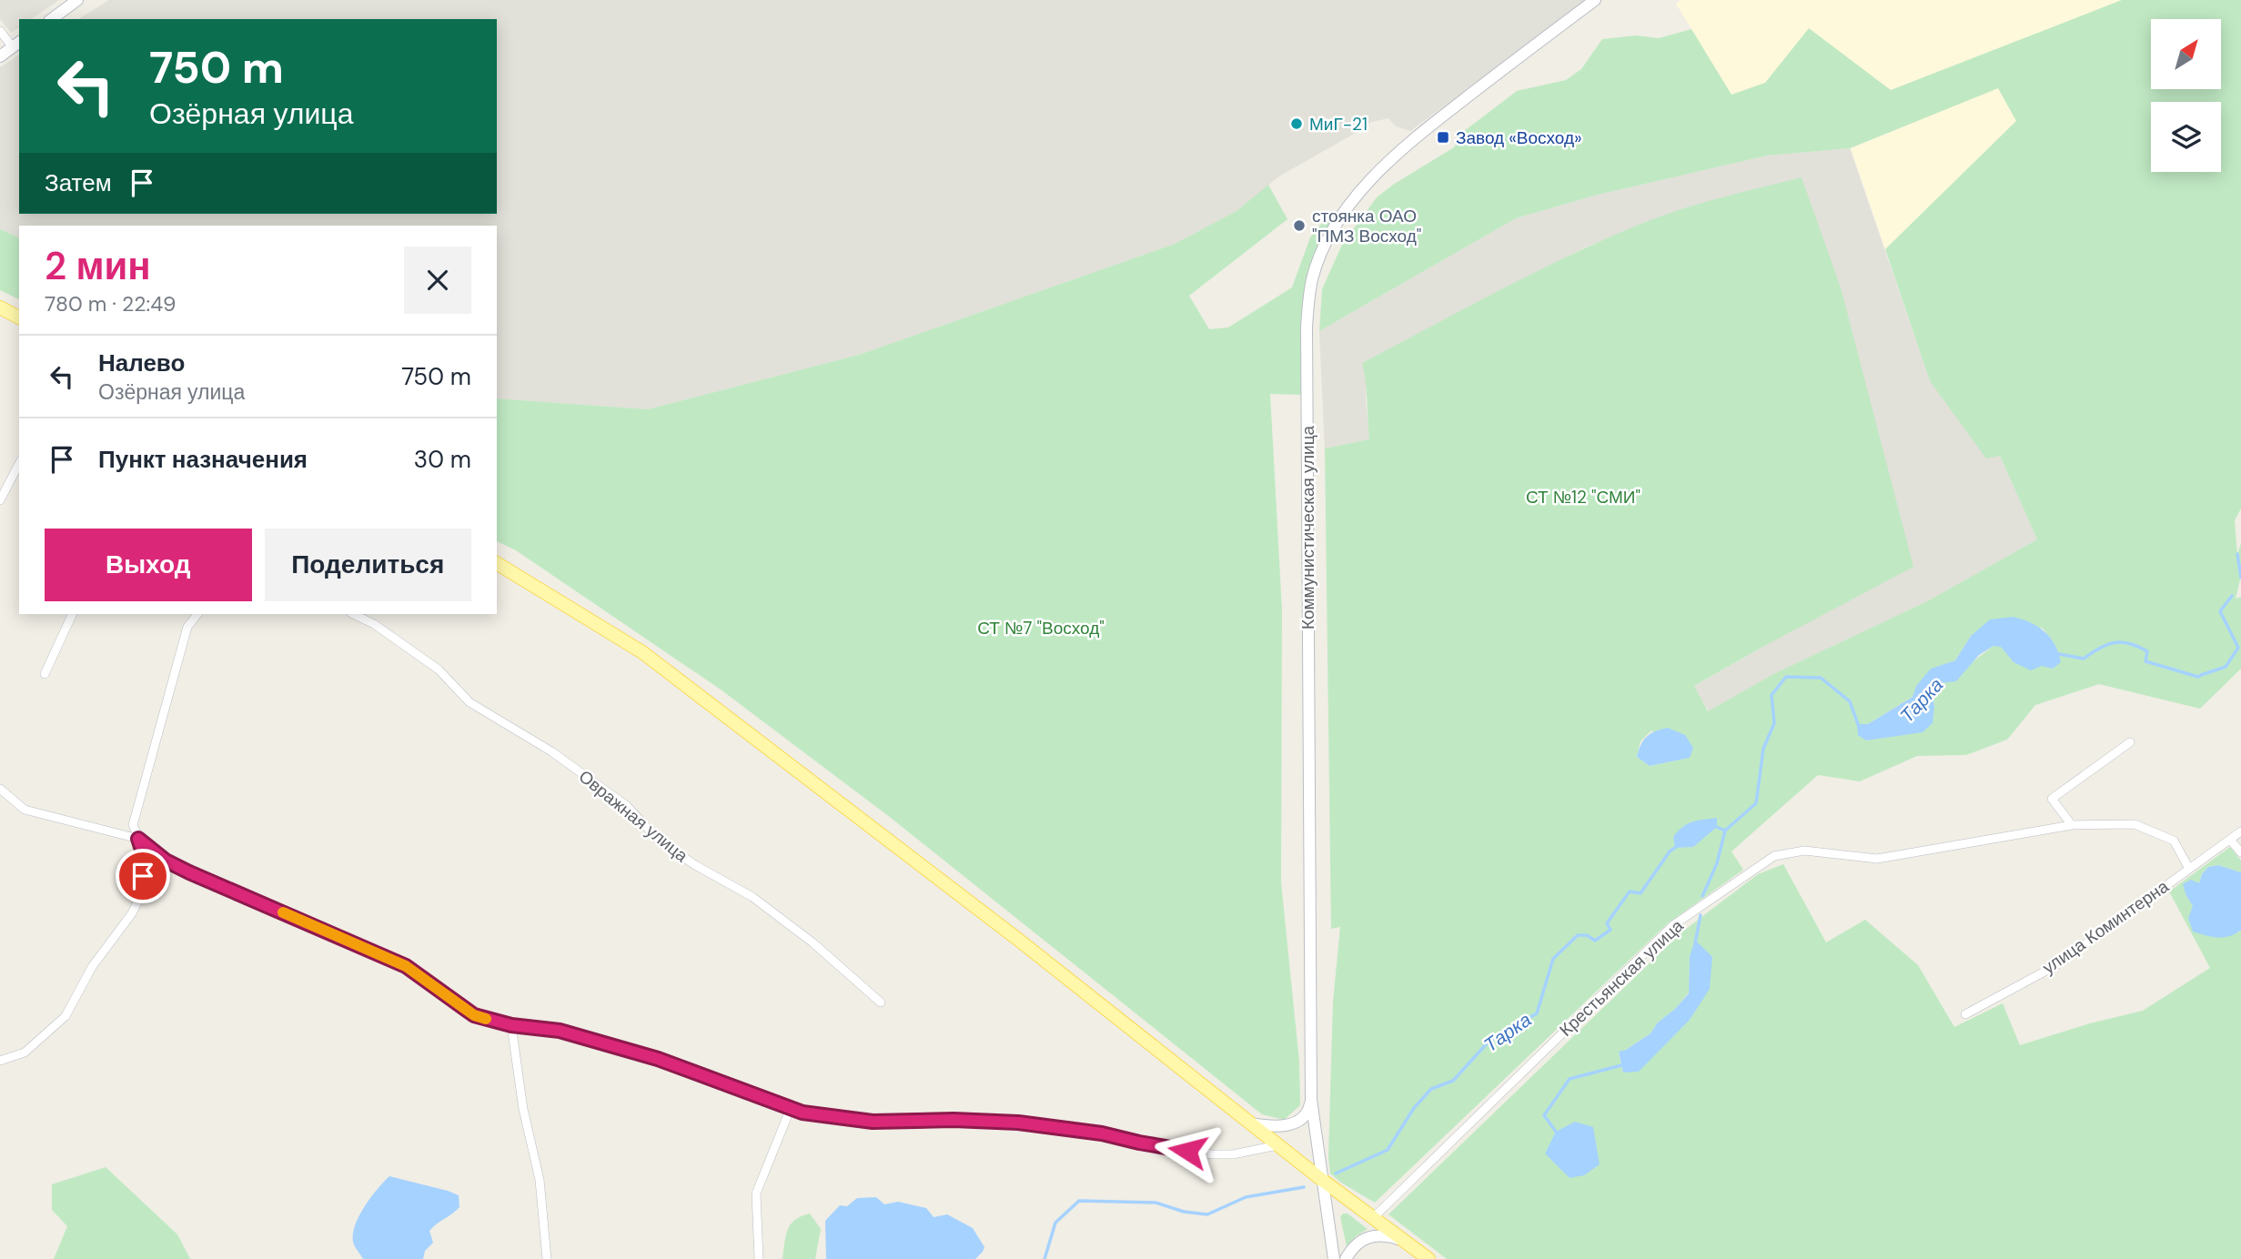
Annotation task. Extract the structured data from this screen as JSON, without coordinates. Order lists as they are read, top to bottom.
{
  "streets": {
    "main road": ["Коммунистическая улица"],
    "street": ["Овражная улица", "улица Коминтерна", "Крестьянская улица"]
  },
  "crossings": [
    ["улица Коминтерна", "Крестьянская улица"]
  ],
  "water": ["Тарка"],
  "parks": ["СТ №12 \"СМИ\"", "СТ №7 \"Восход\""],
  "places": {
    "other": ["МиГ-21", "стоянка ОАО \"ПМЗ Восход\""],
    "transit": ["Завод «Восход»"]
  },
  "north": "top right",
  "page": {
    "turn": ["750 m", "Озёрная улица"],
    "then": "Затем",
    "heading": ["2 мин", "780 m · 22:49"],
    "list": [
      {
        "name": "Налево",
        "note": "Озёрная улица",
        "value": "750 m"
      },
      {
        "name": "Пункт назначения",
        "value": "30 m"
      }
    ],
    "buttons": ["Выход", "Поделиться"]
  }
}
